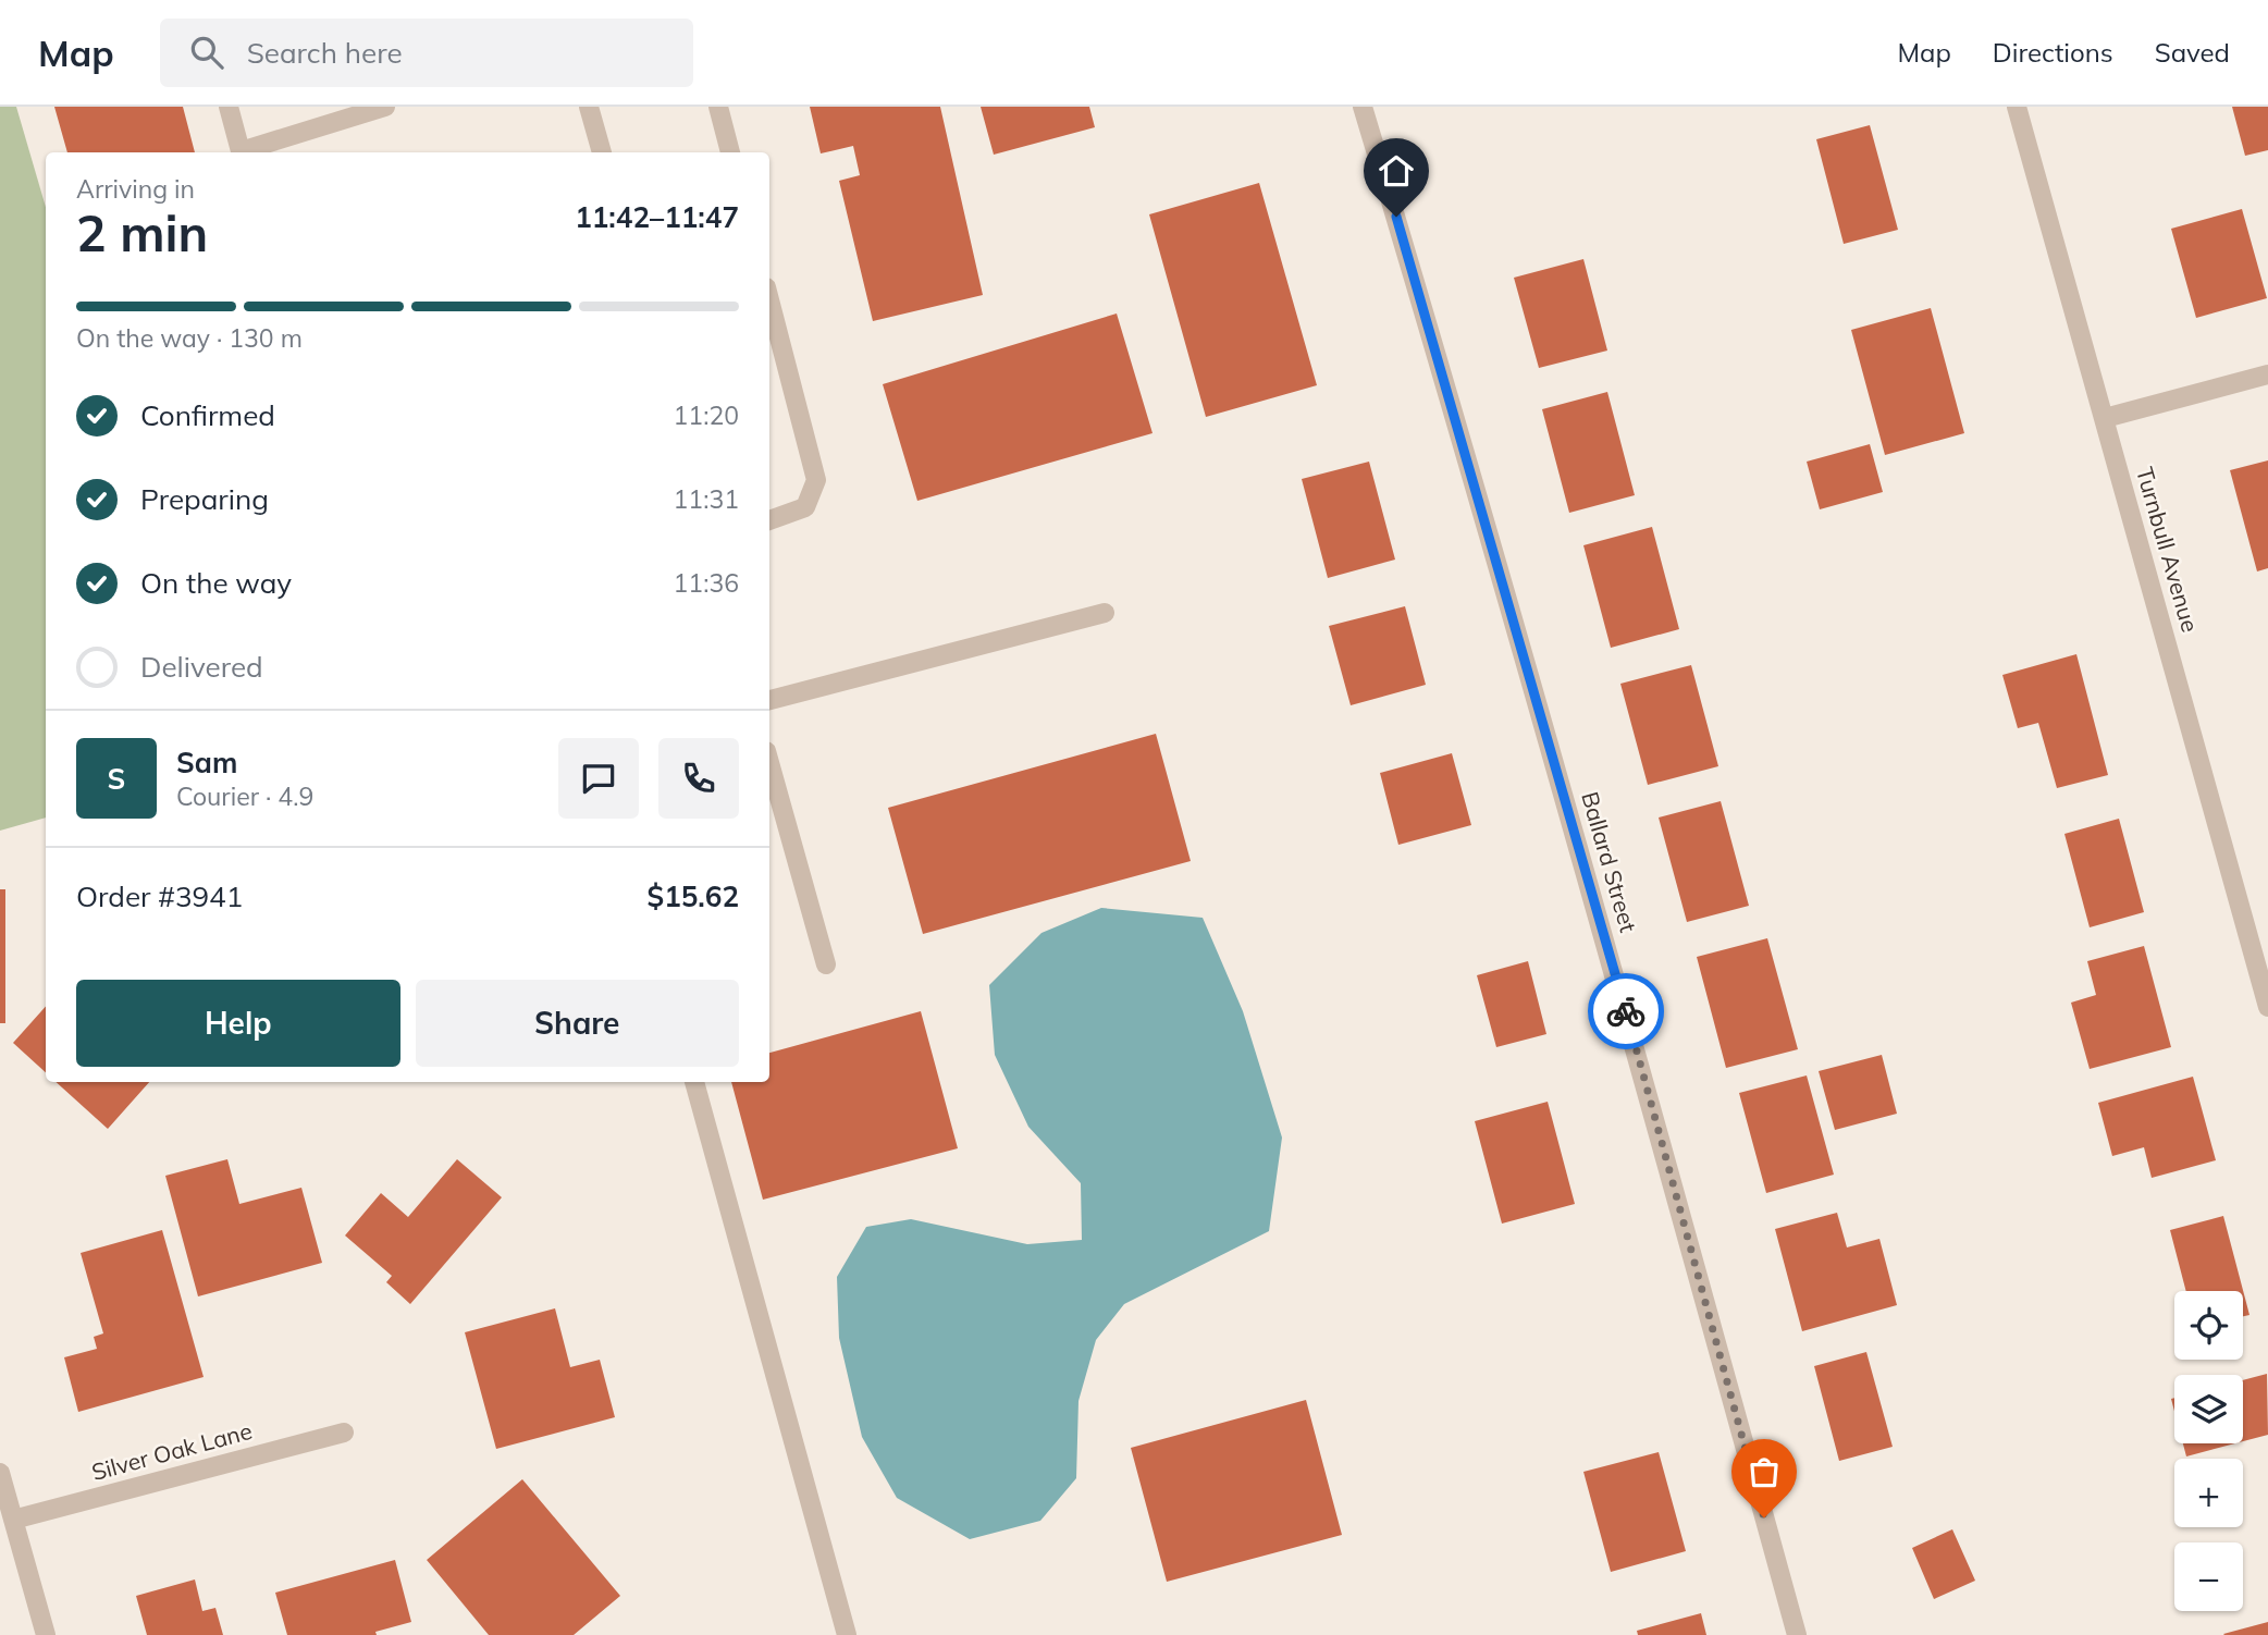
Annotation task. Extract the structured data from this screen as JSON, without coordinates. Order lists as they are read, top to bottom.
{
  "streets": {
    "street": ["Turnbull Avenue", "Ballard Street", "Silver Oak Lane"]
  },
  "page": {
    "header": "Map",
    "search": "Search here",
    "nav": ["Map", "Directions", "Saved"],
    "heading": ["2 min", "Arriving in", "11:42–11:47"],
    "panel": [
      "Sam",
      "Courier · 4.9",
      "Order #3941",
      "$15.62"
    ],
    "bar": "On the way · 130 m",
    "list": [
      ["Confirmed", "11:20"],
      ["Preparing", "11:31"],
      ["On the way", "11:36"],
      "Delivered"
    ],
    "round": "S",
    "buttons": ["Help", "Share"],
    "map_buttons": ["+", "−"]
  }
}
